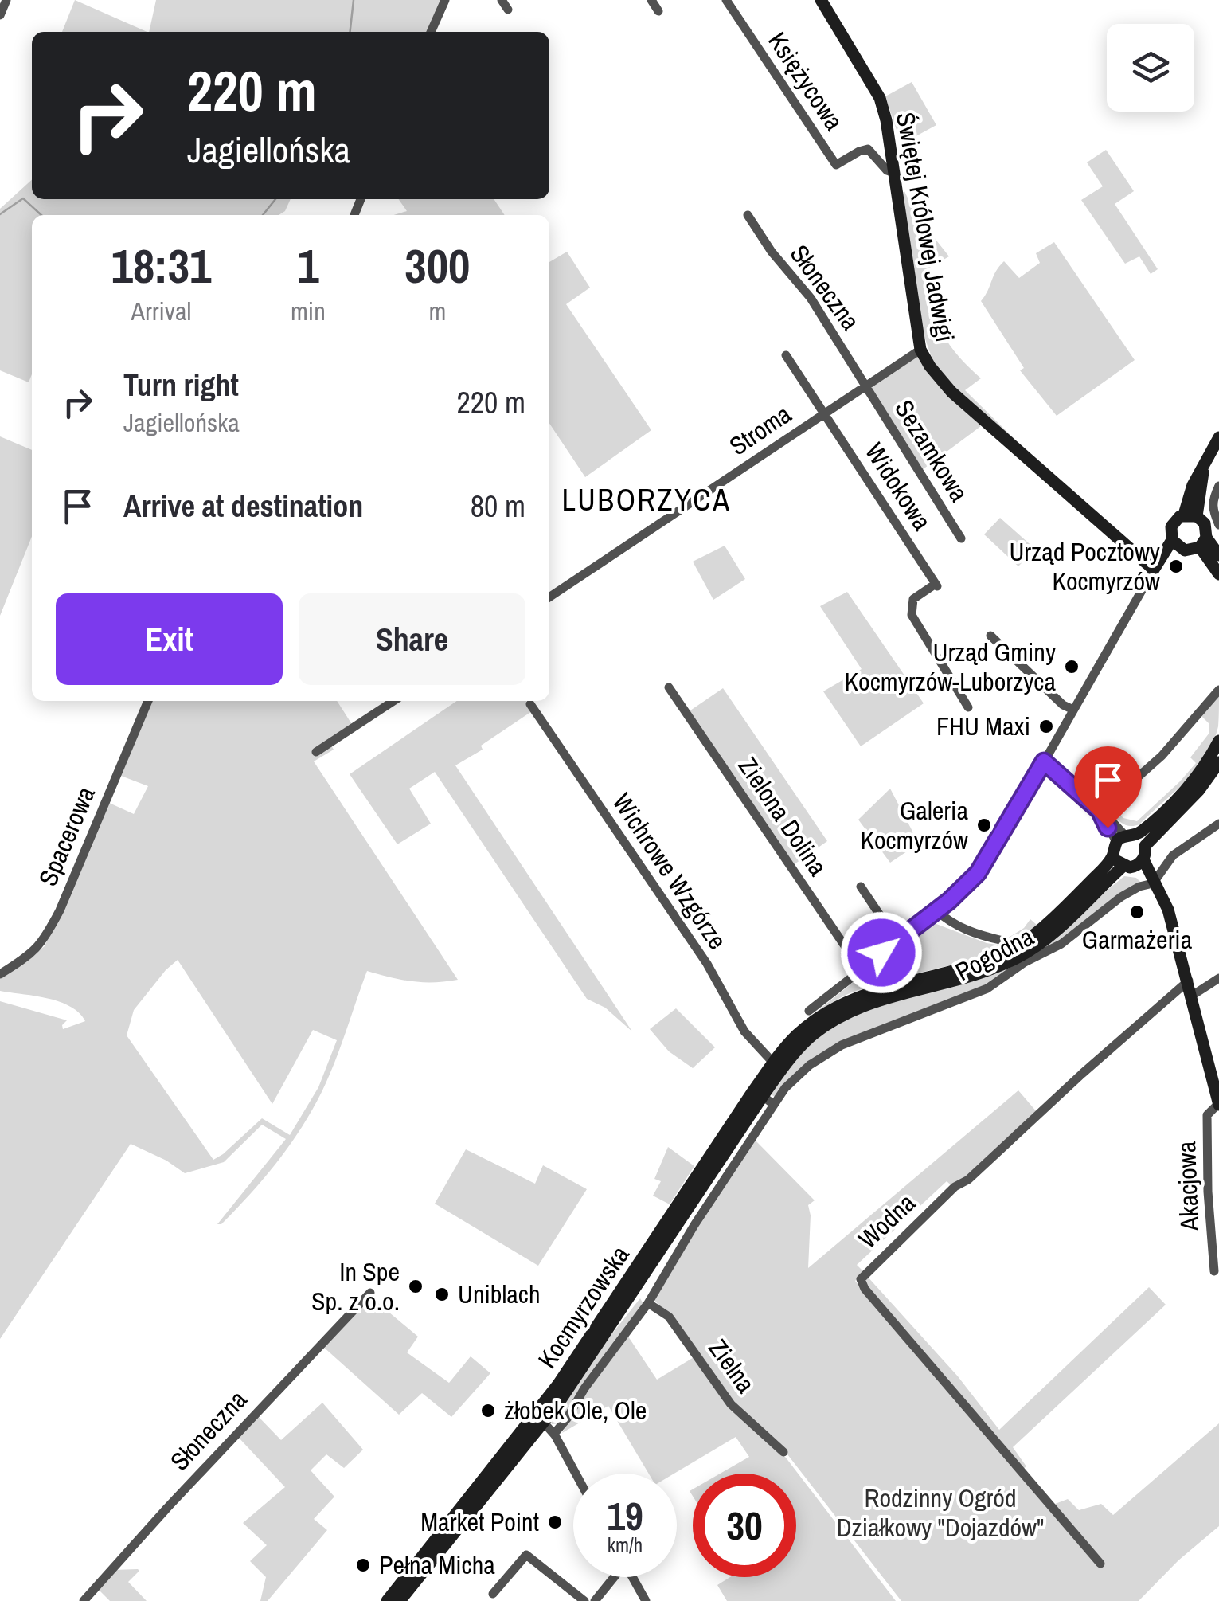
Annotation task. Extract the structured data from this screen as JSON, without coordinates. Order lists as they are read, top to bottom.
{
  "streets": {
    "main road": ["Świętej Królowej Jadwigi", "Kocmyrzowska"],
    "street": [
      "Księżycowa",
      "Słoneczna",
      "Stroma",
      "Sezamkowa",
      "Widokowa",
      "Zielona Dolina",
      "Spacerowa",
      "Wichrowe Wzgórze",
      "Pogodna",
      "Akacjowa",
      "Wodna",
      "Zielna"
    ]
  },
  "crossings": [
    ["Księżycowa", "Świętej Królowej Jadwigi"],
    ["Świętej Królowej Jadwigi", "Stroma"],
    ["Słoneczna", "Stroma"],
    ["Słoneczna", "Sezamkowa"],
    ["Stroma", "Sezamkowa"],
    ["Stroma", "Widokowa"],
    ["Pogodna", "Zielna"]
  ],
  "districts": ["LUBORZYCA"],
  "parks": ["Rodzinny Ogród Działkowy \"Dojazdów\""],
  "places": [
    "Urząd Pocztowy Kocmyrzów",
    "Urząd Gminy Kocmyrzów-Luborzyca",
    "FHU Maxi",
    "Galeria Kocmyrzów",
    "Garmażeria",
    "In Spe Sp. z o.o.",
    "Uniblach",
    "żłobek Ole, Ole",
    "Market Point",
    "Pełna Micha"
  ],
  "page": {
    "turn": ["220 m", "Jagiellońska"],
    "eta": [
      "18:31",
      "Arrival",
      "1",
      "min",
      "300",
      "m"
    ],
    "list": [
      {
        "name": "Turn right",
        "note": "Jagiellońska",
        "value": "220 m"
      },
      {
        "name": "Arrive at destination",
        "value": "80 m"
      }
    ],
    "buttons": ["Exit", "Share"],
    "speed": "19 km/h",
    "limit": "30"
  }
}
